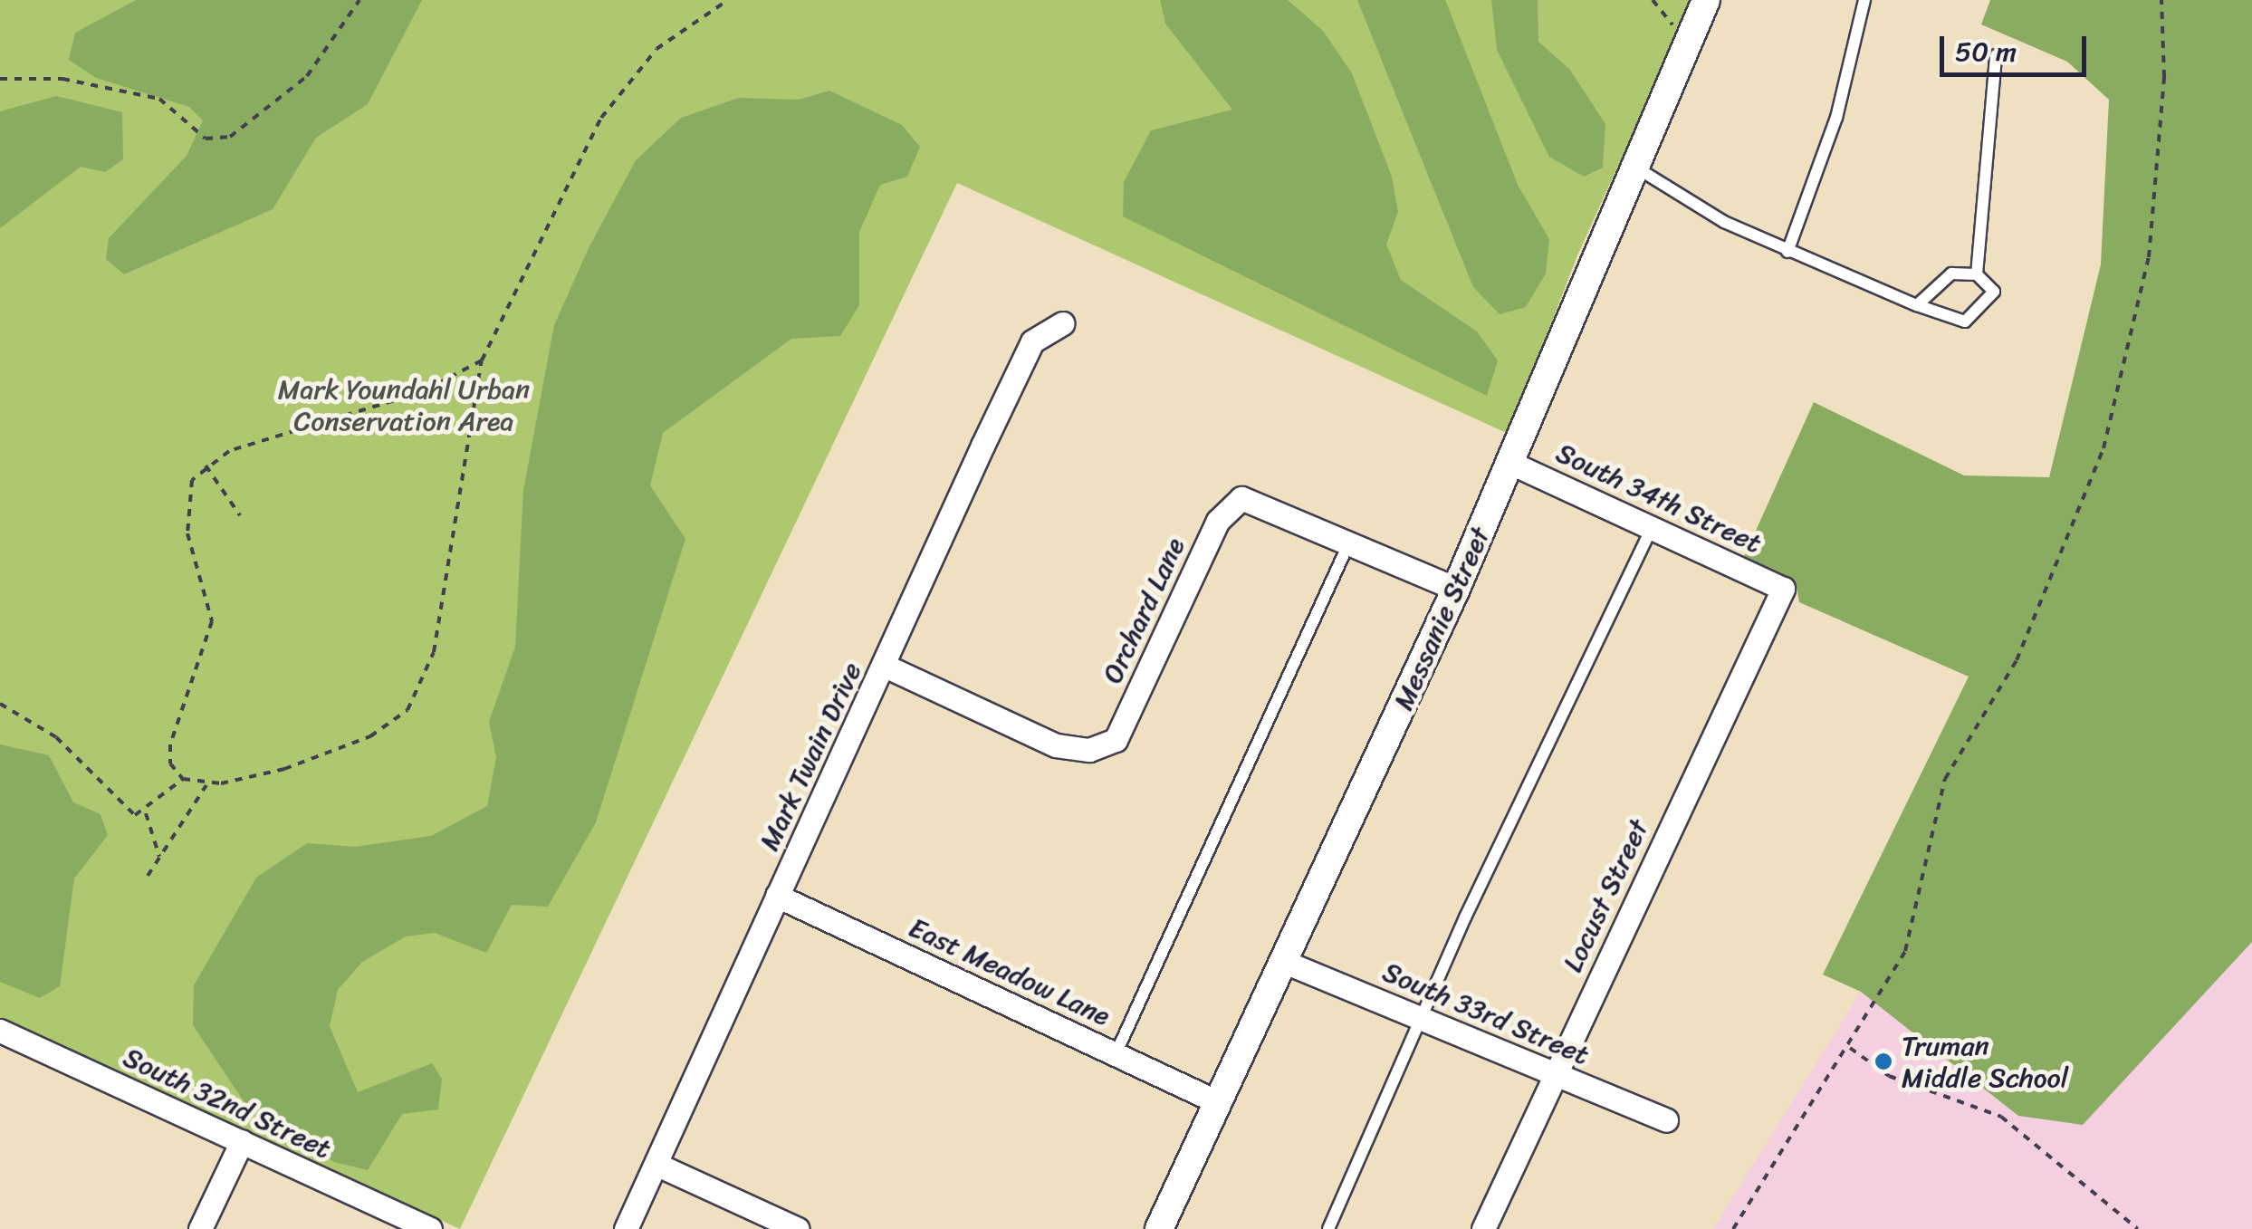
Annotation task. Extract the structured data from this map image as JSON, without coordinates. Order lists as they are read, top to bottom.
{
  "streets": {
    "street": [
      "South 34th Street",
      "Orchard Lane",
      "Messanie Street",
      "Mark Twain Drive",
      "Locust Street",
      "East Meadow Lane",
      "South 33rd Street",
      "South 32nd Street"
    ]
  },
  "crossings": [
    ["South 34th Street", "Messanie Street"],
    ["South 34th Street", "Locust Street"],
    ["Orchard Lane", "Messanie Street"],
    ["Orchard Lane", "Mark Twain Drive"],
    ["Messanie Street", "East Meadow Lane"],
    ["Messanie Street", "South 33rd Street"],
    ["Mark Twain Drive", "East Meadow Lane"],
    ["Locust Street", "South 33rd Street"]
  ],
  "parks": ["Mark Youndahl Urban Conservation Area"],
  "places": ["Truman Middle School"],
  "scale_bar": "50 m"
}
